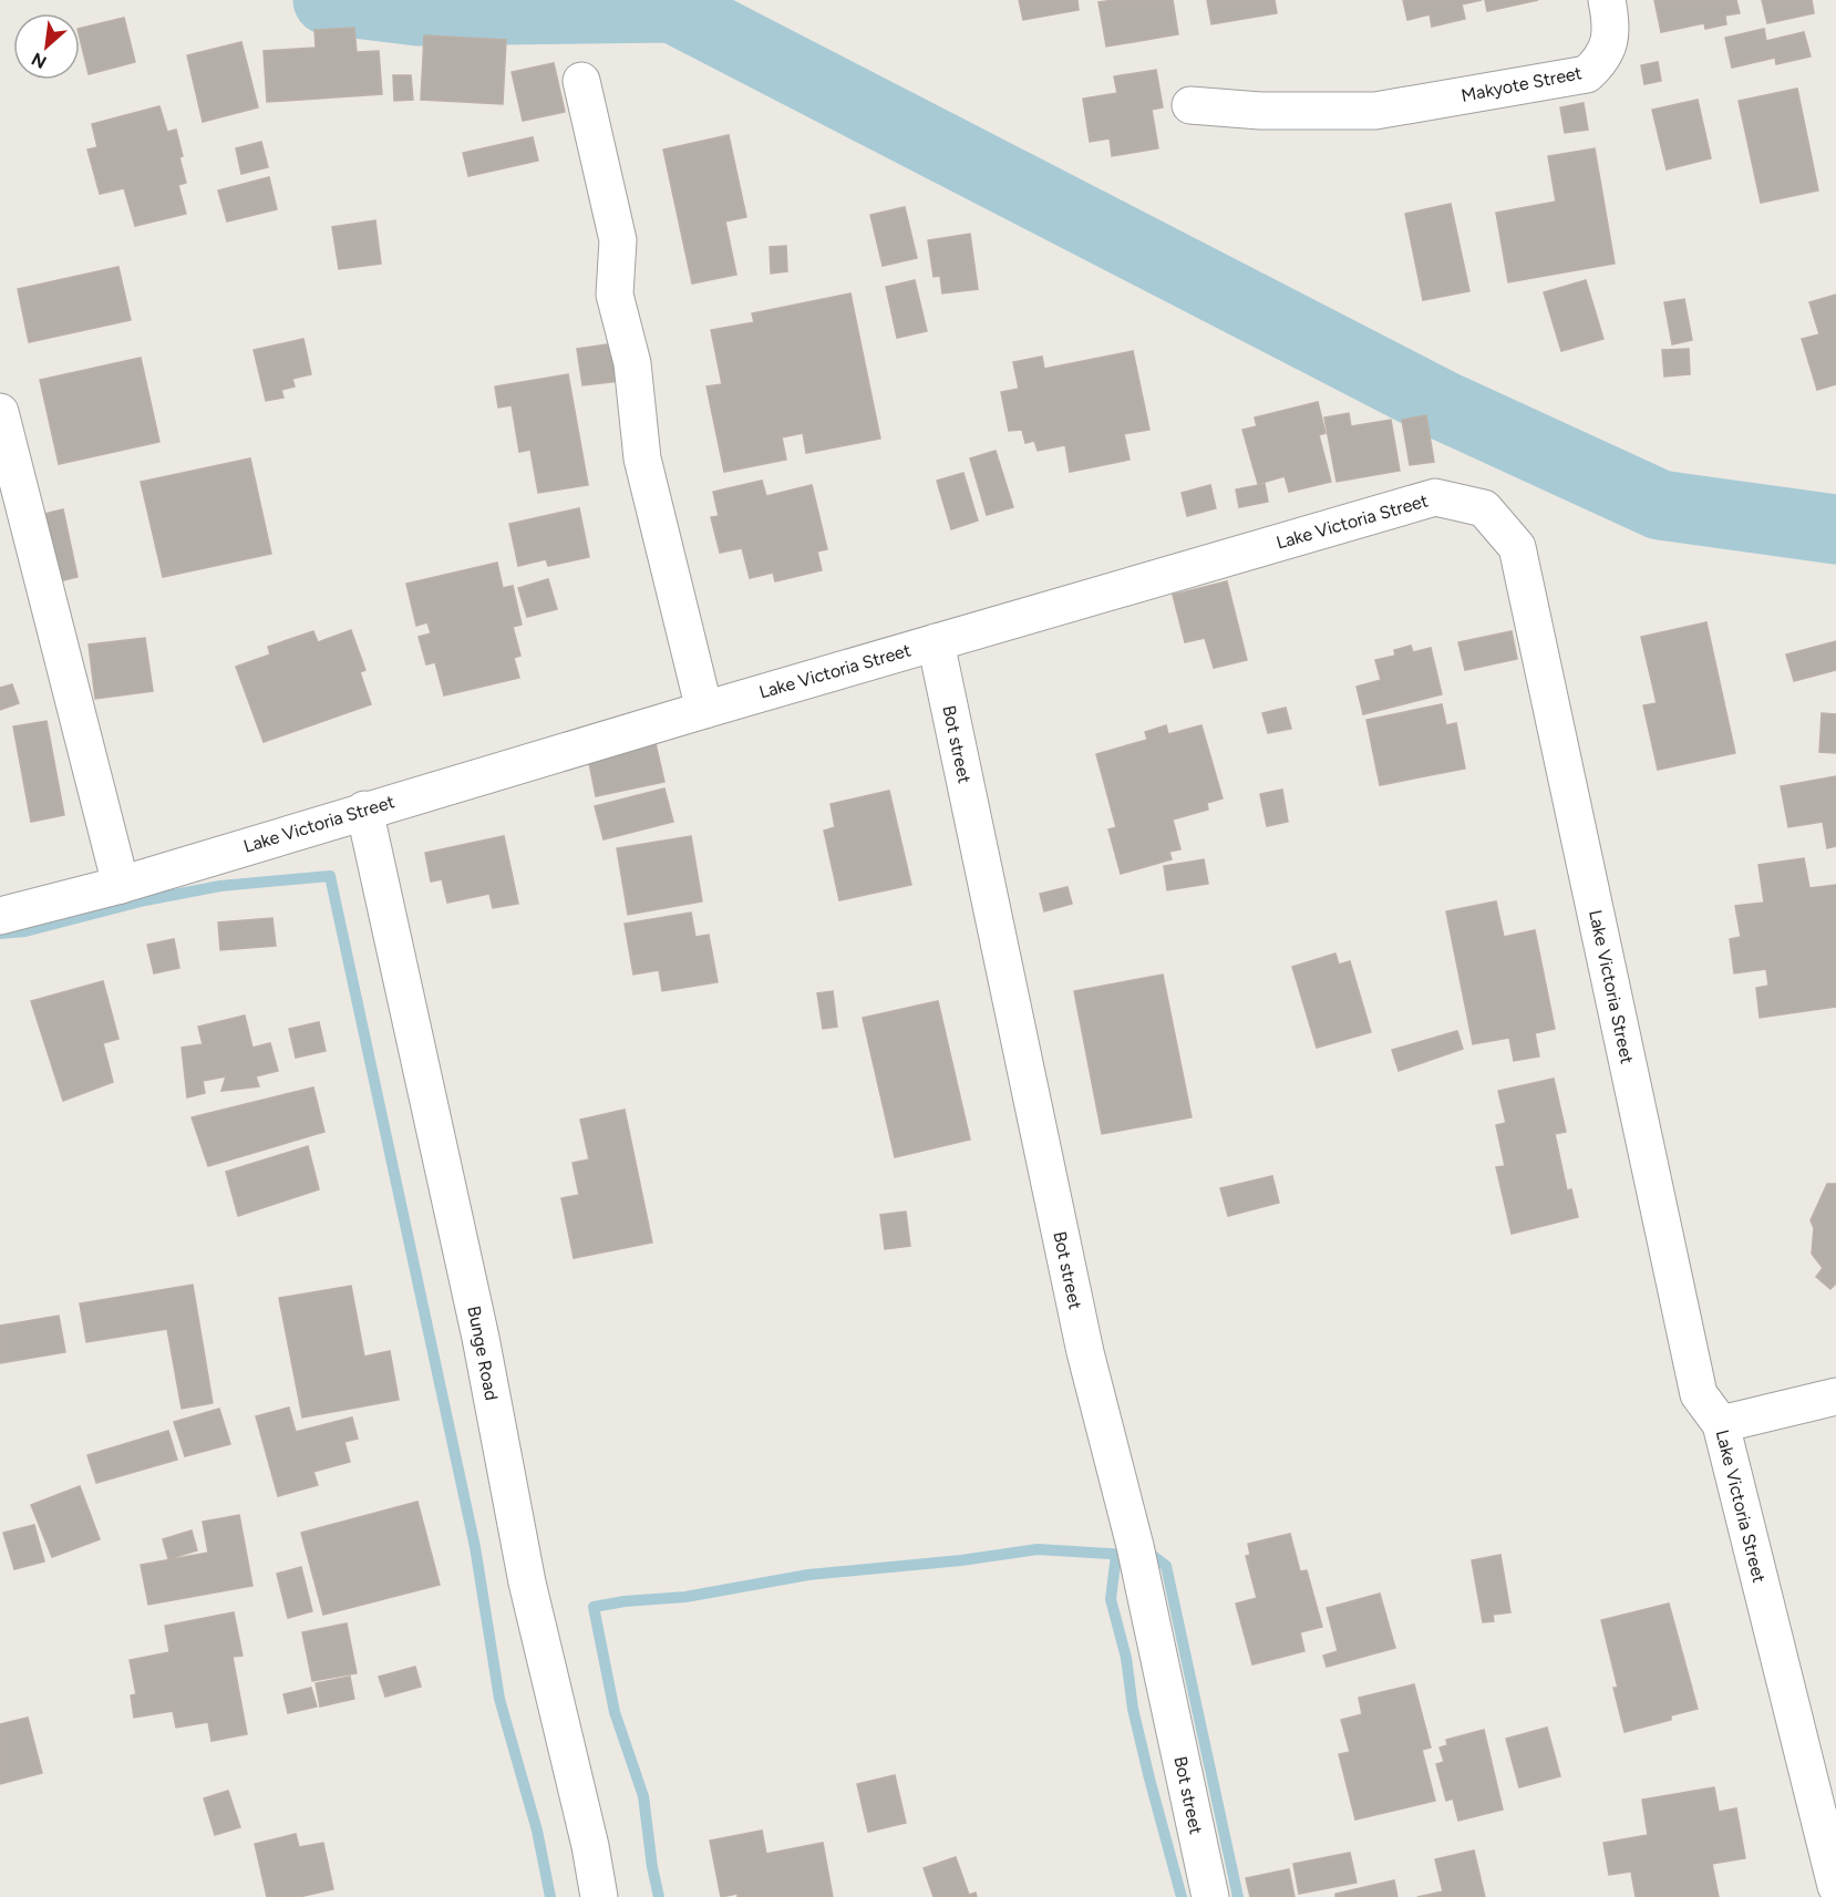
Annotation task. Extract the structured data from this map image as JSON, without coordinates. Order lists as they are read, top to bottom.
{
  "streets": {
    "street": [
      "Makyote Street",
      "Lake Victoria Street",
      "Bot street",
      "Bunge Road"
    ]
  },
  "crossings": [
    ["Lake Victoria Street", "Bot street"],
    ["Lake Victoria Street", "Bunge Road"]
  ],
  "north": "bottom left"
}
